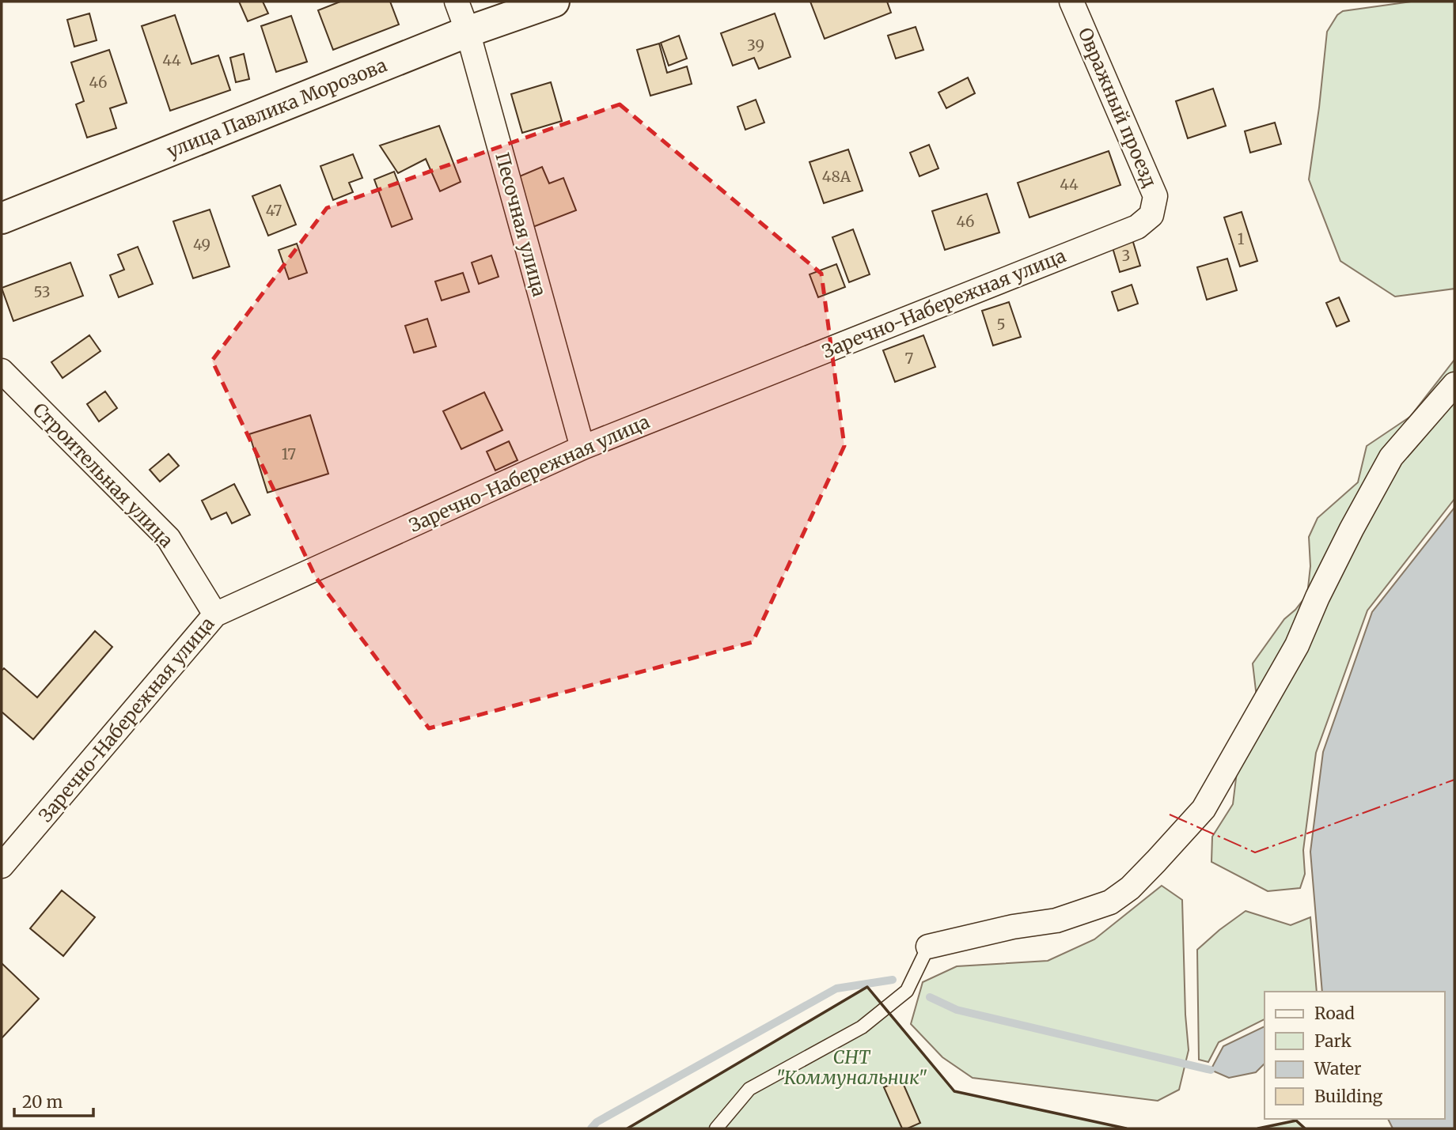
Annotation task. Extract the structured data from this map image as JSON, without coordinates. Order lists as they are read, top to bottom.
{
  "streets": {
    "street": [
      "Овражный проезд",
      "улица Павлика Морозова",
      "Песочная улица",
      "Заречно-Набережная улица",
      "Строительная улица"
    ]
  },
  "crossings": [
    ["Овражный проезд", "Заречно-Набережная улица"],
    ["улица Павлика Морозова", "Песочная улица"],
    ["Песочная улица", "Заречно-Набережная улица"],
    ["Заречно-Набережная улица", "Строительная улица"]
  ],
  "parks": ["СНТ \"Коммунальник\""],
  "house_numbers": [
    "39",
    "44",
    "46",
    "48А",
    "44",
    "47",
    "46",
    "1",
    "49",
    "3",
    "53",
    "5",
    "7",
    "17"
  ],
  "legend": [
    "Road",
    "Park",
    "Water",
    "Building"
  ],
  "scale_bar": "20 m"
}
